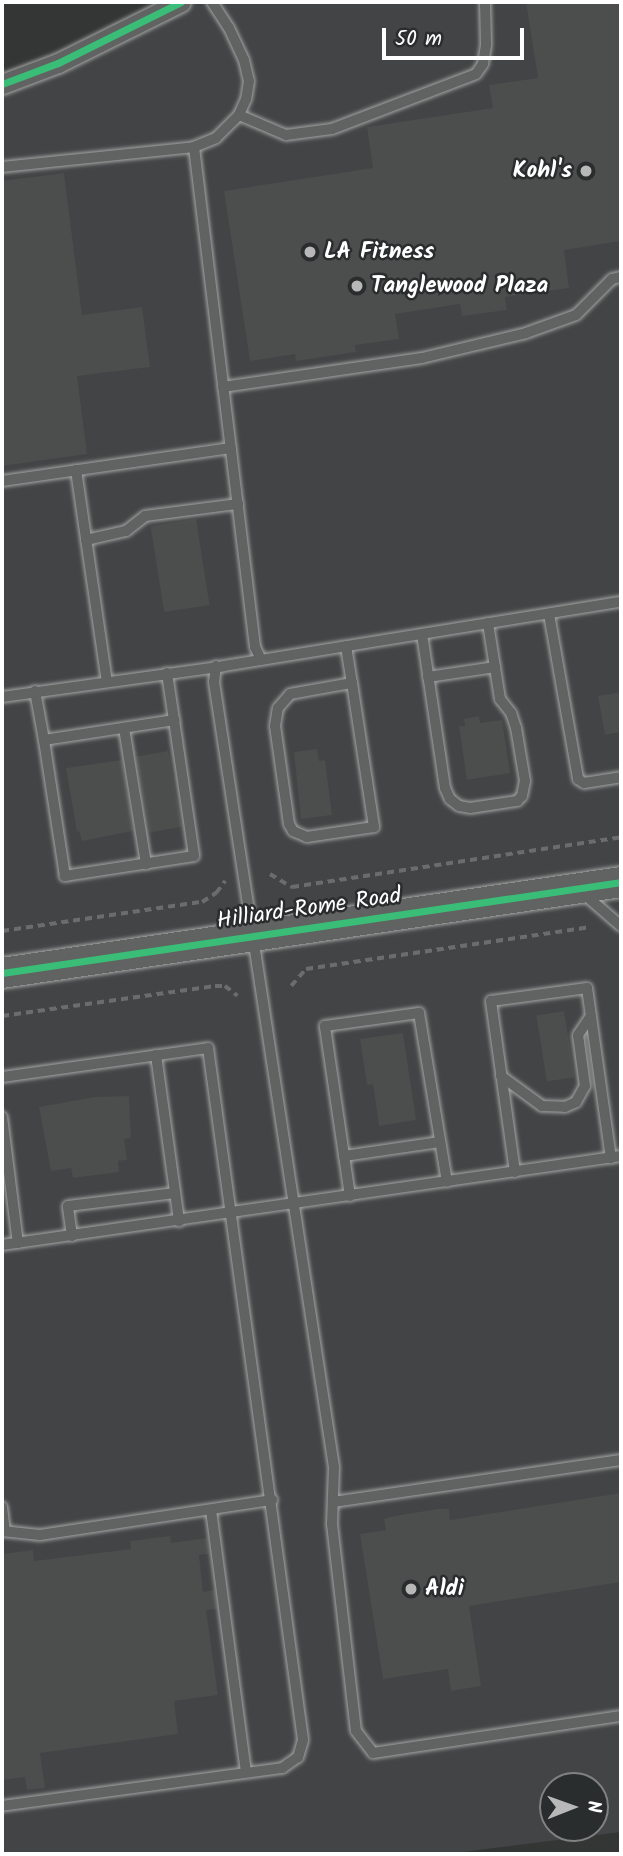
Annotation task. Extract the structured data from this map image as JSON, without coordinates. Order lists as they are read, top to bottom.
{
  "streets": {
    "main road": ["Hilliard-Rome Road"]
  },
  "places": [
    "Kohl's",
    "LA Fitness",
    "Tanglewood Plaza",
    "Aldi"
  ],
  "scale_bar": "50 m",
  "north": "right"
}
